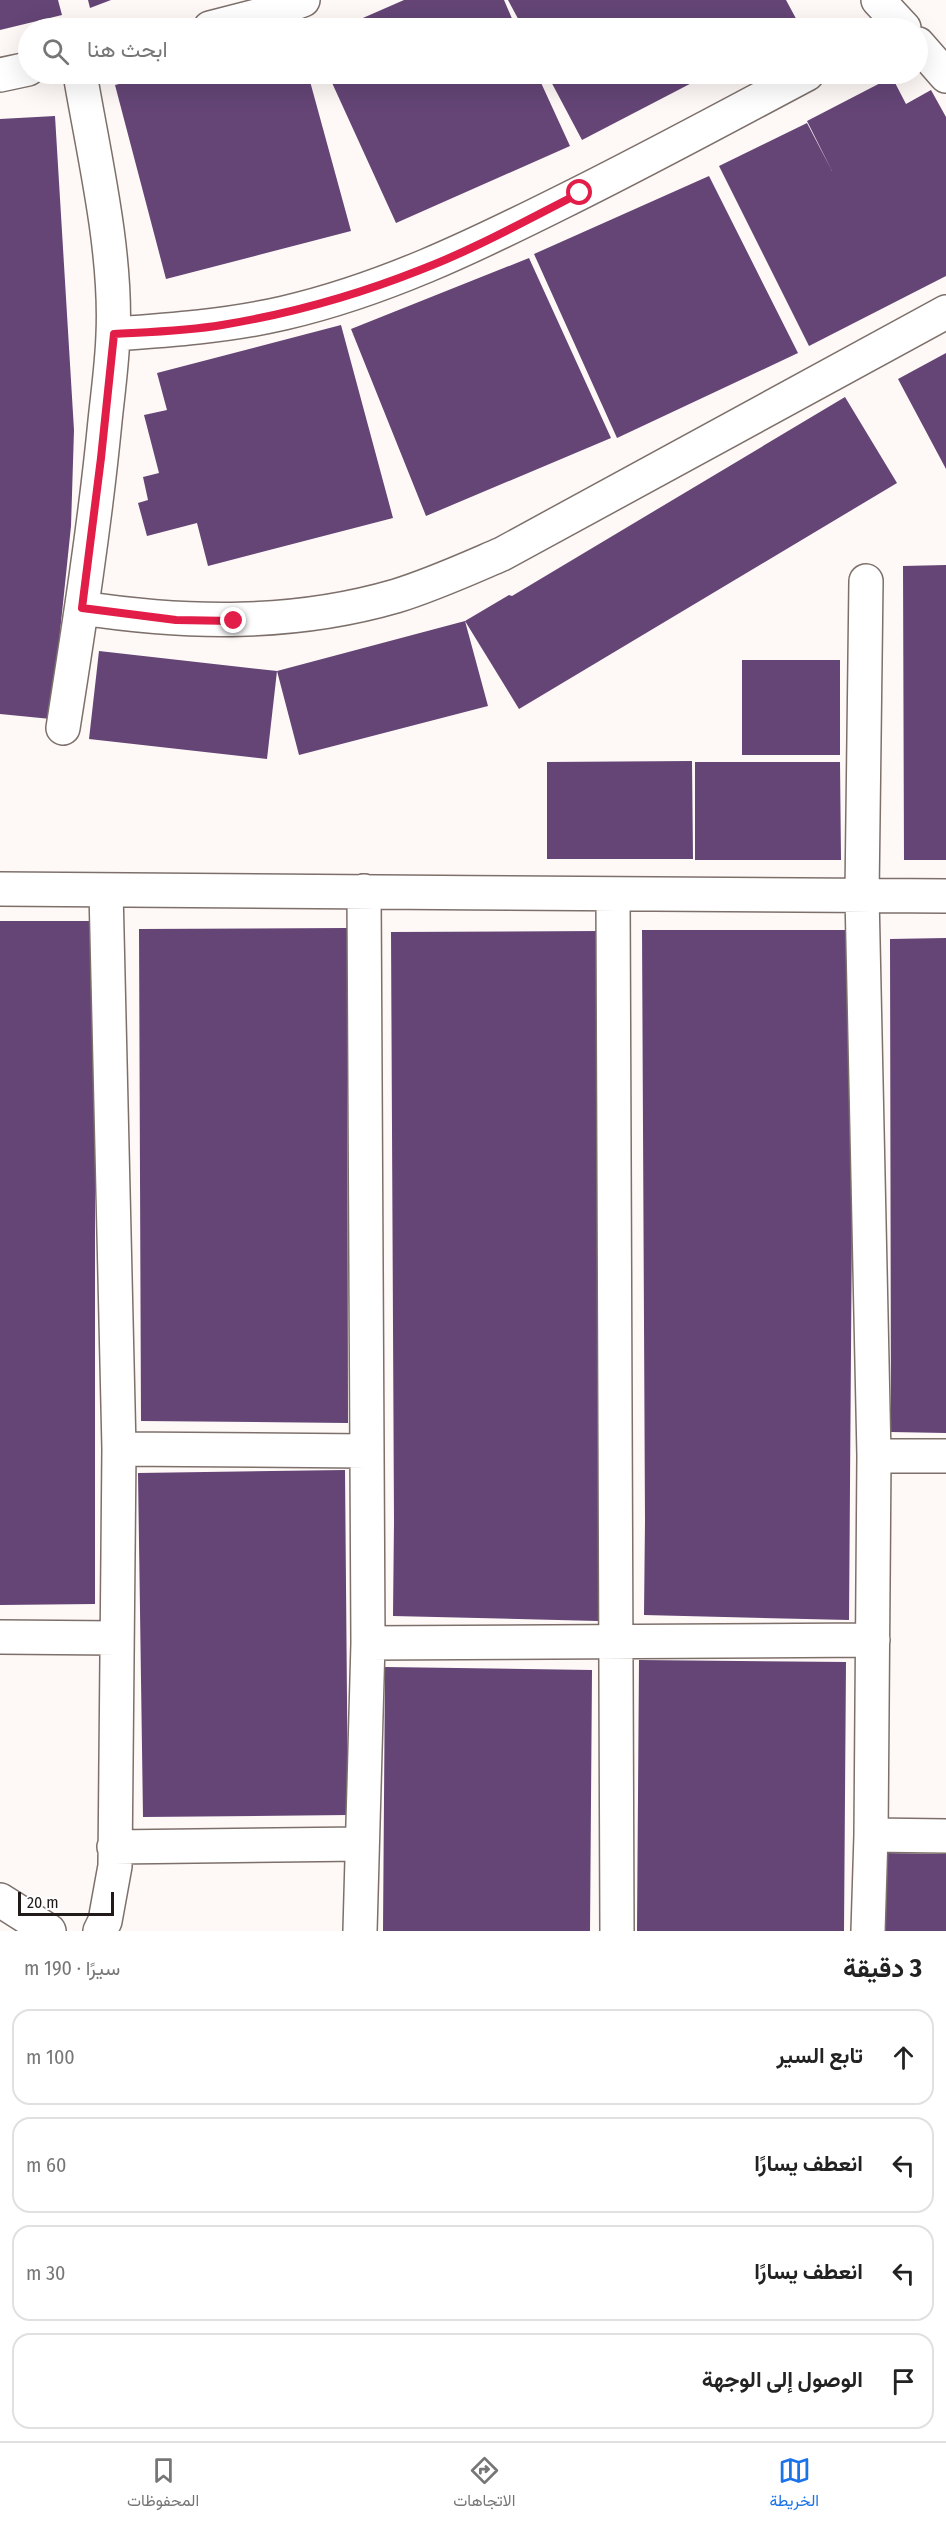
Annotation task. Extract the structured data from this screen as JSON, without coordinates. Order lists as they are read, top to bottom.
{
  "scale_bar": "20 m",
  "page": {
    "search": "ابحث هنا",
    "scale": "20 m",
    "heading": ["3 دقيقة", "سيرًا · 190 m"],
    "list": [
      ["تابع السير", "100 m"],
      ["انعطف يسارًا", "60 m"],
      ["انعطف يسارًا", "30 m"],
      "الوصول إلى الوجهة"
    ],
    "nav": ["الخريطة", "الاتجاهات", "المحفوظات"]
  }
}
